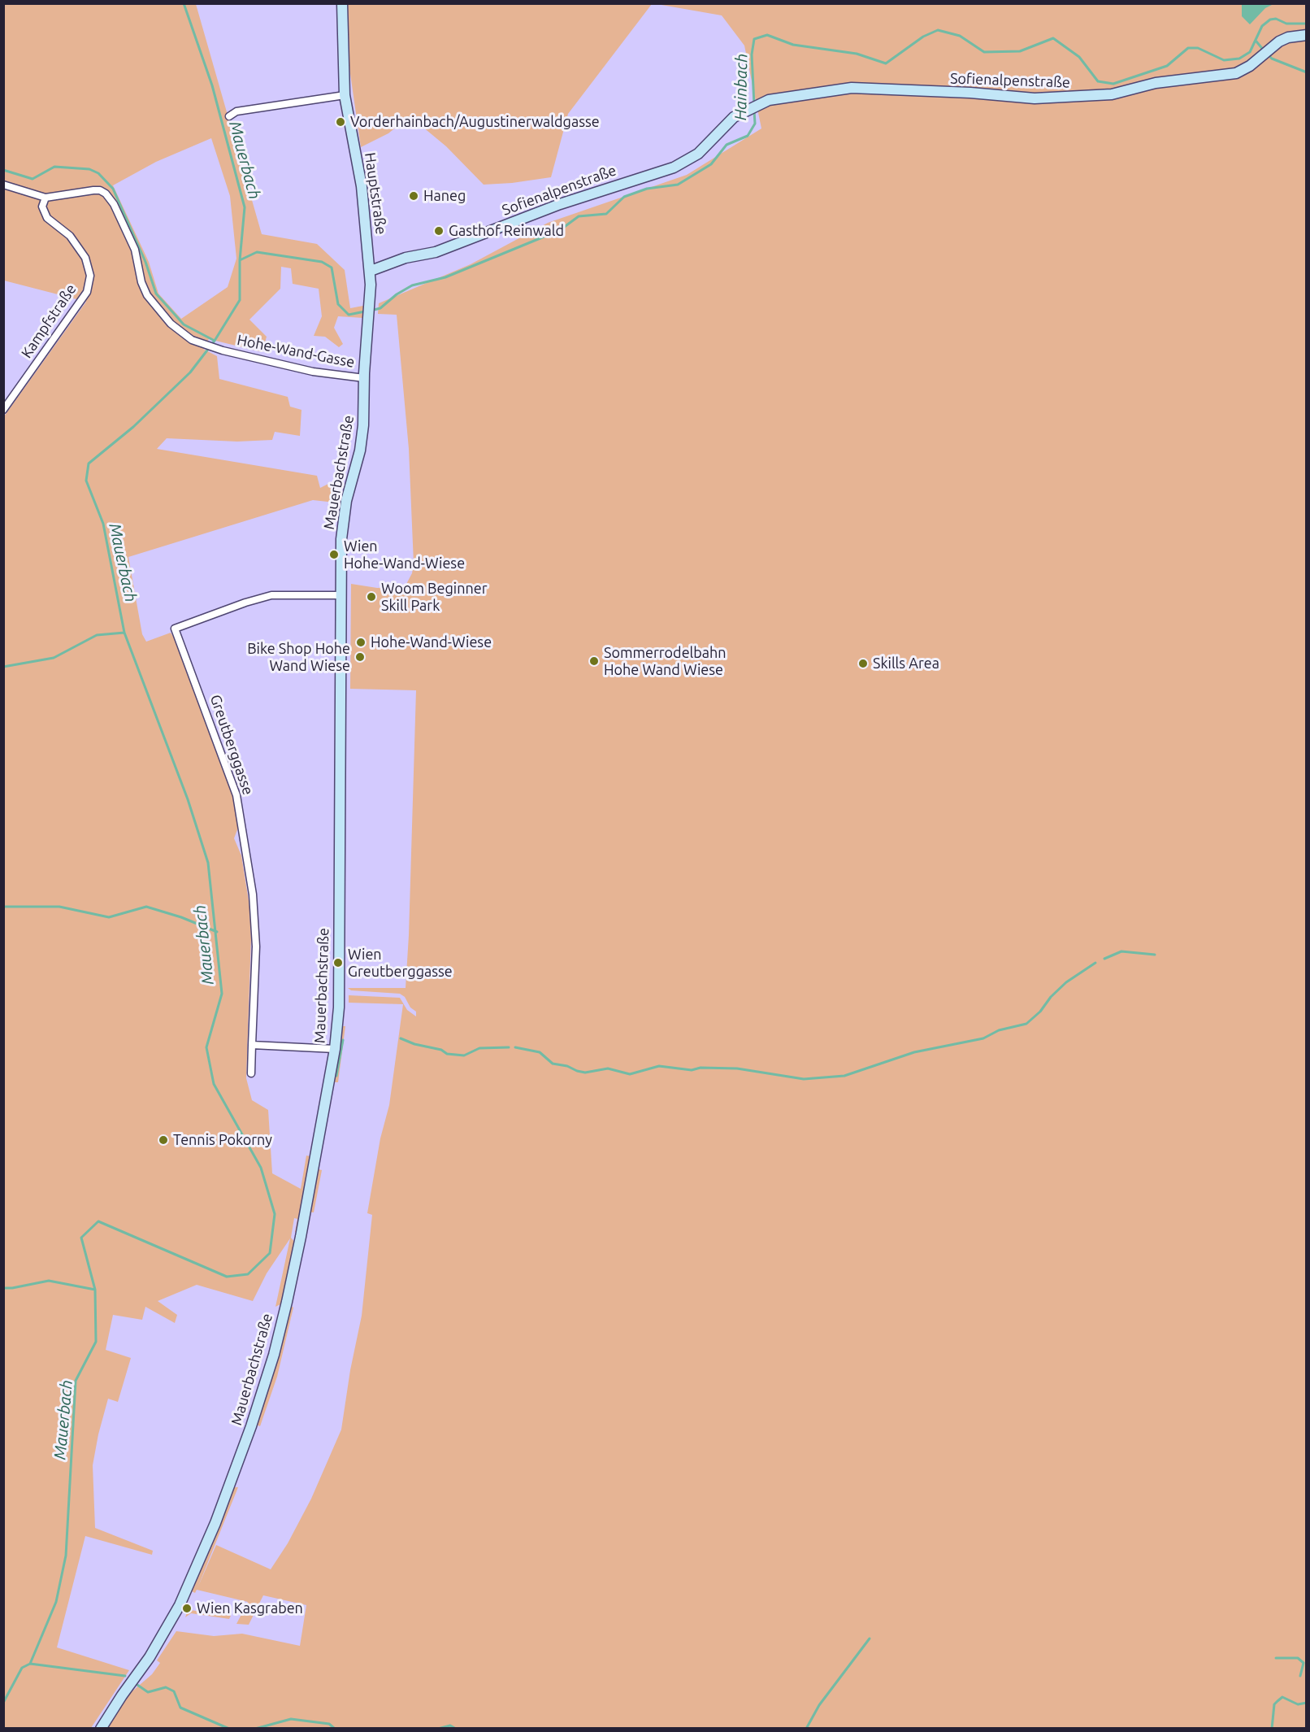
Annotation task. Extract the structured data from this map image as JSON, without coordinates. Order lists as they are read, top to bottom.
{
  "streets": {
    "main road": ["Sofienalpenstraße", "Hauptstraße", "Mauerbachstraße"],
    "street": ["Kampfstraße", "Hohe-Wand-Gasse", "Greutberggasse"]
  },
  "crossings": [
    ["Sofienalpenstraße", "Hauptstraße"],
    ["Sofienalpenstraße", "Mauerbachstraße"],
    ["Hauptstraße", "Mauerbachstraße"],
    ["Kampfstraße", "Hohe-Wand-Gasse"],
    ["Hohe-Wand-Gasse", "Mauerbachstraße"],
    ["Mauerbachstraße", "Greutberggasse"]
  ],
  "water": ["Hainbach", "Mauerbach"],
  "places": [
    "Vorderhainbach/Augustinerwaldgasse",
    "Haneg",
    "Gasthof Reinwald",
    "Wien Hohe-Wand-Wiese",
    "Woom Beginner Skill Park",
    "Hohe-Wand-Wiese",
    "Bike Shop Hohe Wand Wiese",
    "Sommerrodelbahn Hohe Wand Wiese",
    "Skills Area",
    "Wien Greutberggasse",
    "Tennis Pokorny",
    "Wien Kasgraben"
  ]
}
